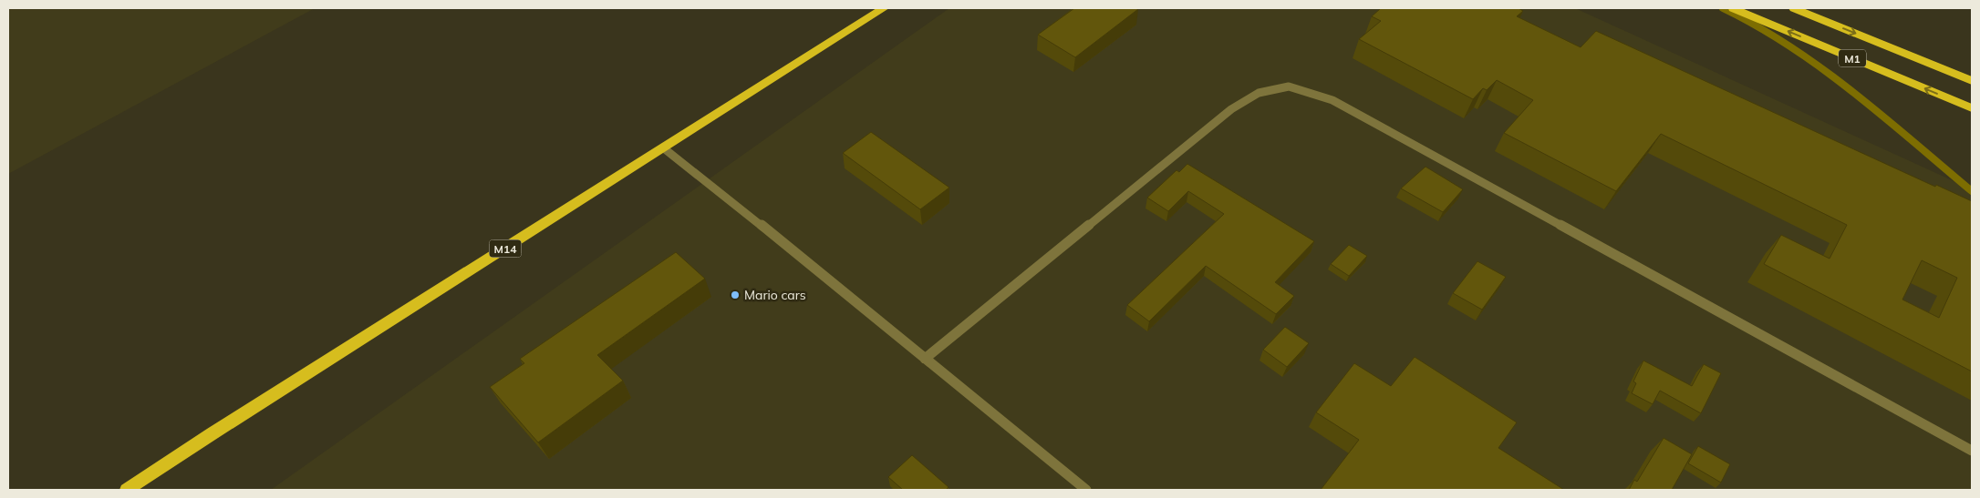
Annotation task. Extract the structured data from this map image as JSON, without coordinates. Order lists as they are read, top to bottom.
{
  "streets": {
    "highway": ["M1", "M14"]
  },
  "places": ["Mario cars"]
}
